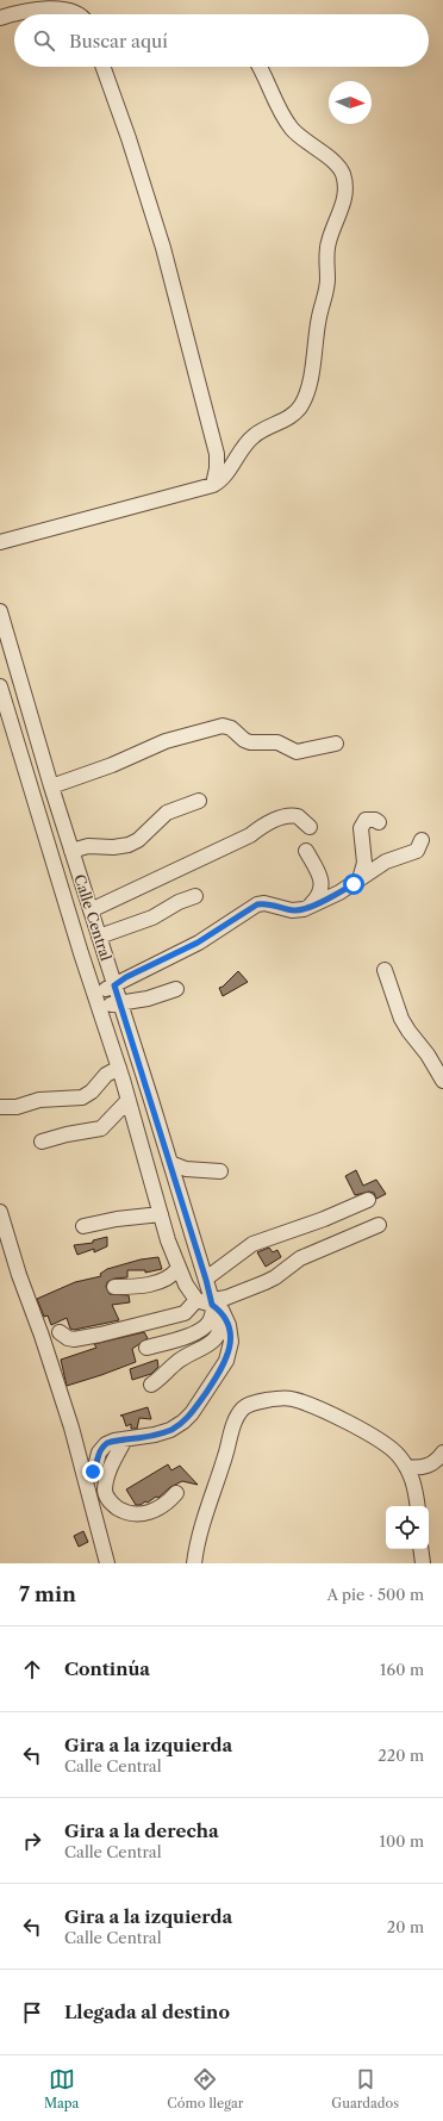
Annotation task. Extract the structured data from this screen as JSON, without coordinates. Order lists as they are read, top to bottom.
{
  "streets": {
    "street": ["Calle Central"]
  },
  "north": "right",
  "page": {
    "search": "Buscar aquí",
    "heading": ["7 min", "A pie · 500 m"],
    "list": [
      ["Continúa", "160 m"],
      ["Gira a la izquierda", "Calle Central", "220 m"],
      ["Gira a la derecha", "Calle Central", "100 m"],
      ["Gira a la izquierda", "Calle Central", "20 m"],
      "Llegada al destino"
    ],
    "nav": ["Mapa", "Cómo llegar", "Guardados"]
  }
}
